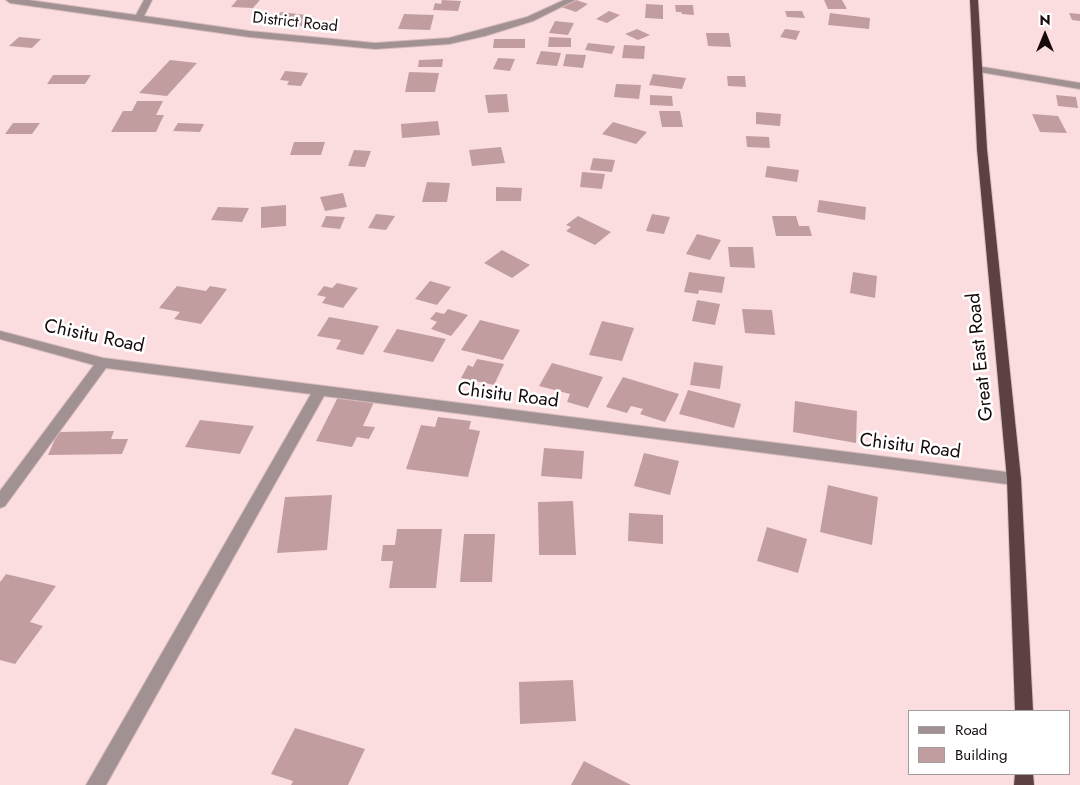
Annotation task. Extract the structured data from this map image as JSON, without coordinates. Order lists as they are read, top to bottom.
{
  "streets": {
    "highway": ["Great East Road"],
    "street": ["District Road", "Chisitu Road"]
  },
  "crossings": [
    ["Chisitu Road", "Great East Road"]
  ],
  "legend": ["Road", "Building"],
  "north": "top"
}
